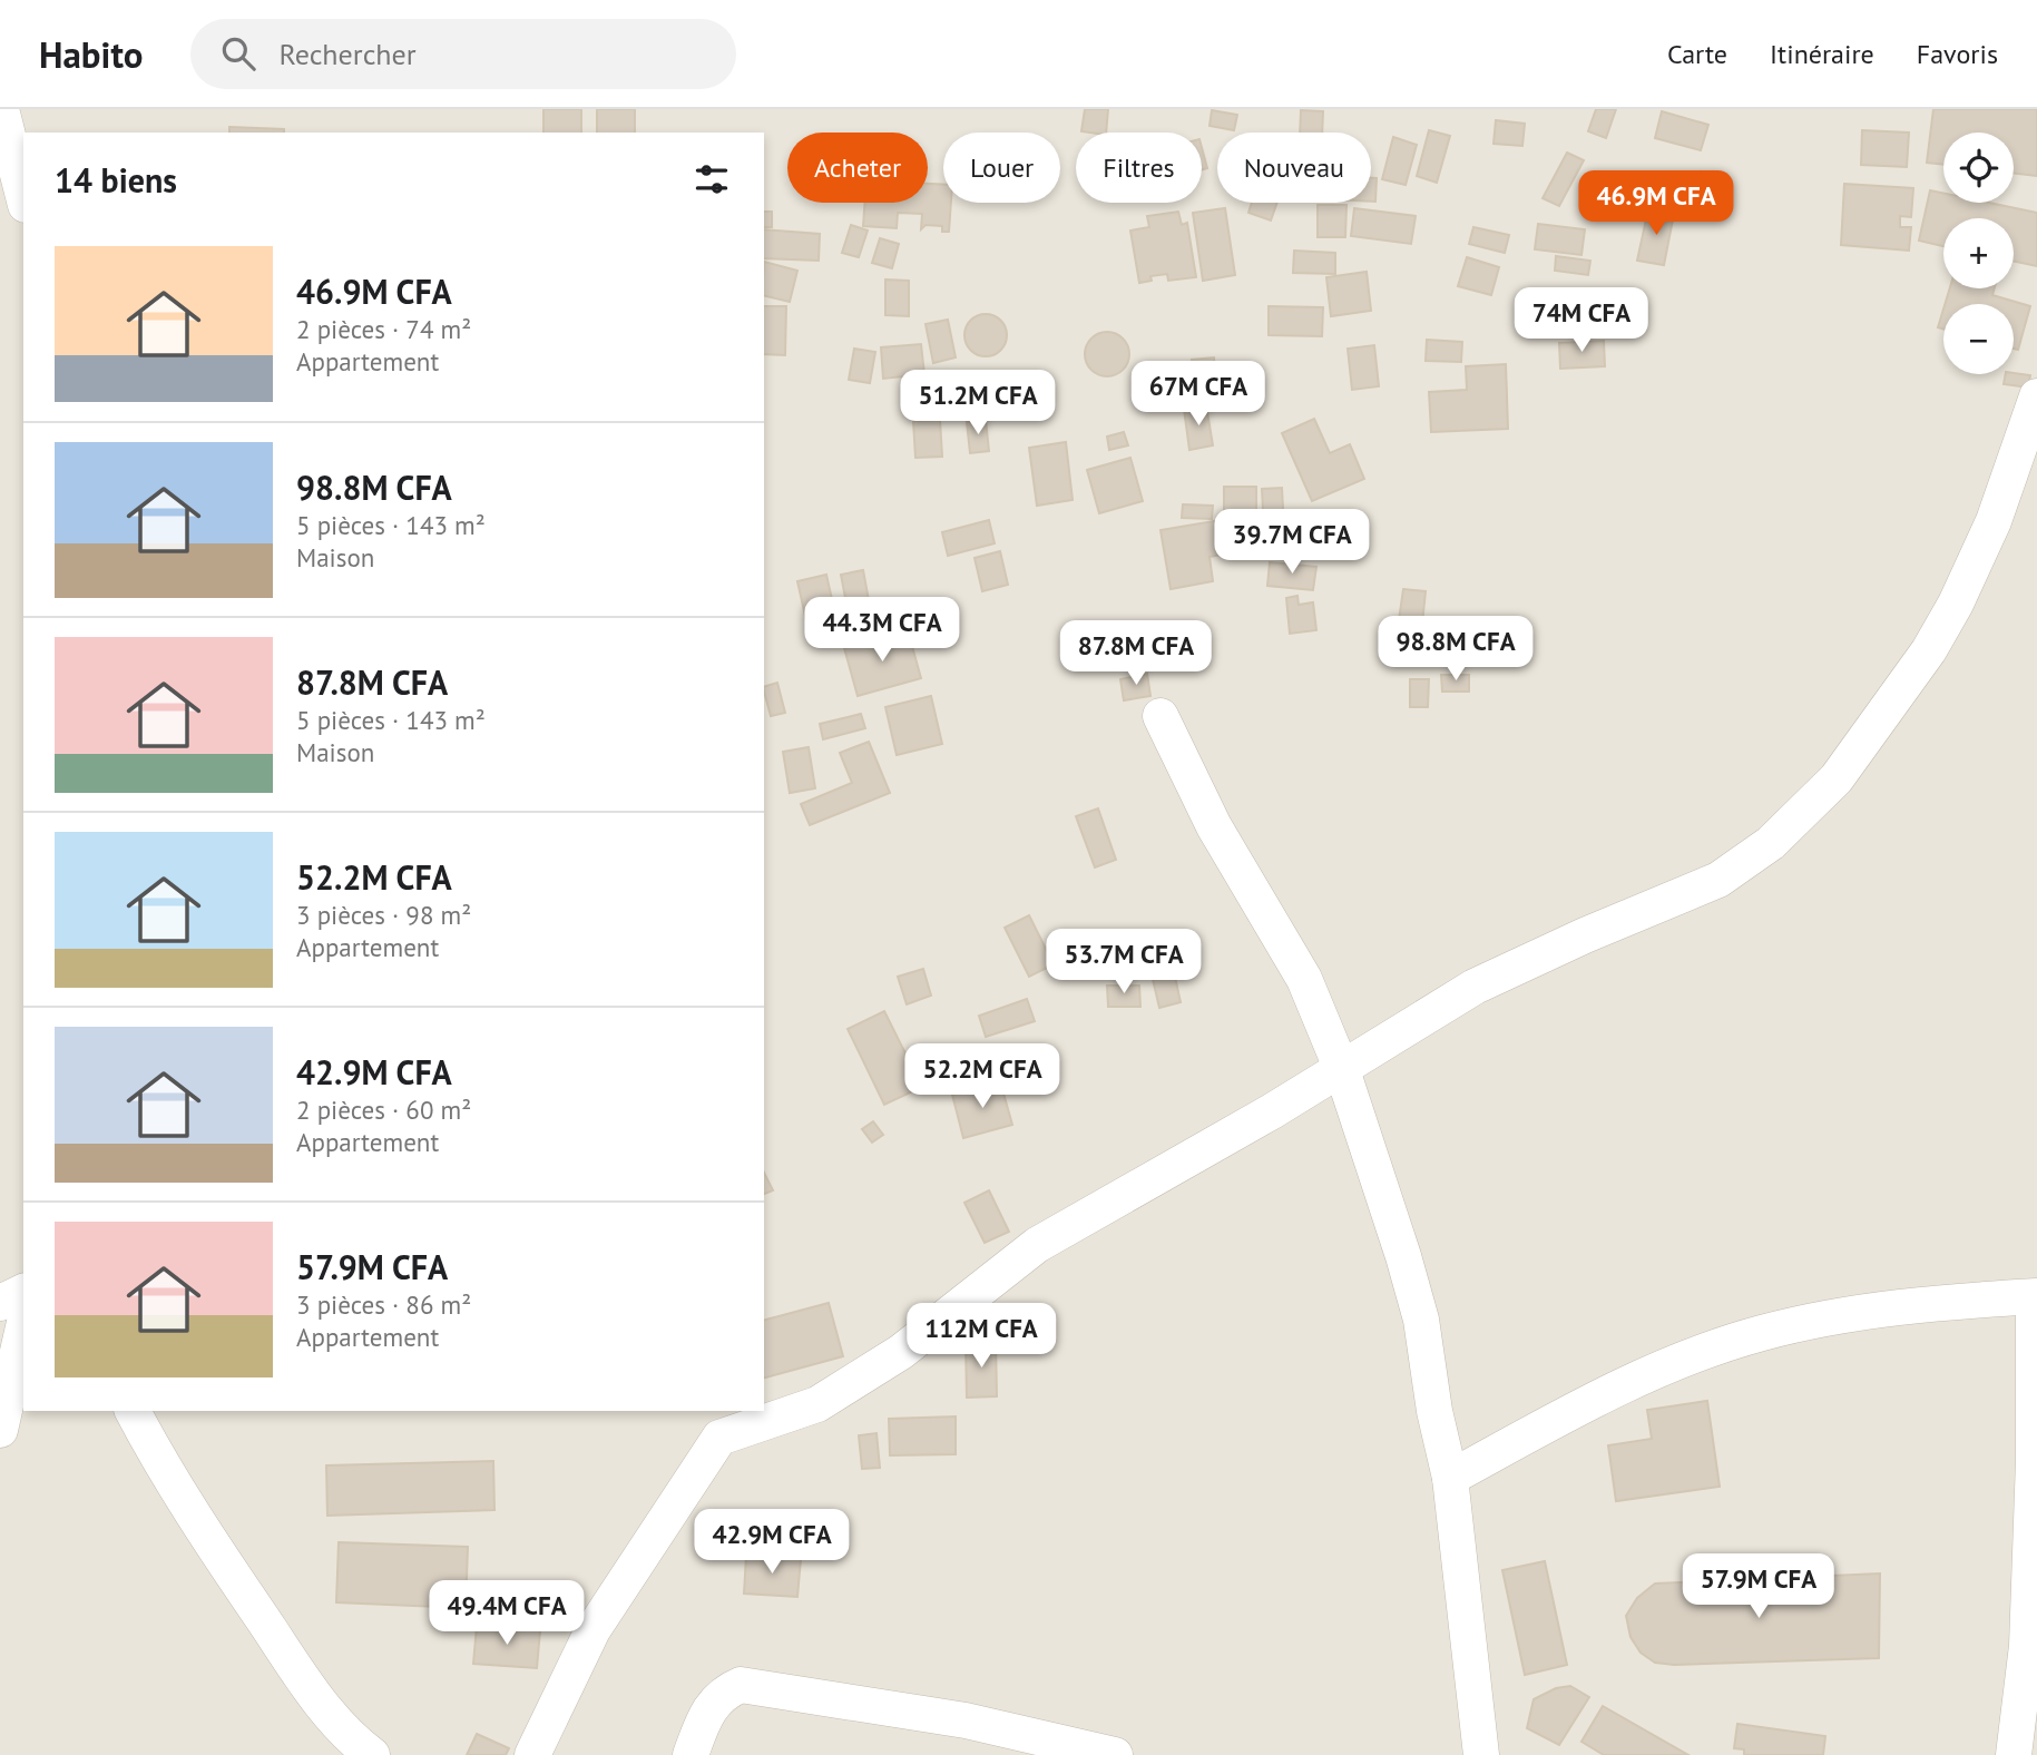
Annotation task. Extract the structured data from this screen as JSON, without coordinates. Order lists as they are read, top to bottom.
{
  "page": {
    "header": "Habito",
    "search": "Rechercher",
    "nav": ["Carte", "Itinéraire", "Favoris"],
    "map_buttons": ["+", "−"],
    "chip": [
      "Acheter",
      "Louer",
      "Filtres",
      "Nouveau"
    ],
    "heading": "14 biens",
    "price": [
      "46.9M CFA",
      "74M CFA",
      "67M CFA",
      "51.2M CFA",
      "39.7M CFA",
      "44.3M CFA",
      "98.8M CFA",
      "87.8M CFA",
      "53.7M CFA",
      "52.2M CFA",
      "112M CFA",
      "42.9M CFA",
      "57.9M CFA",
      "49.4M CFA"
    ],
    "list": [
      {
        "name": "46.9M CFA",
        "note": "2 pièces · 74 m² · Appartement"
      },
      {
        "name": "98.8M CFA",
        "note": "5 pièces · 143 m² · Maison"
      },
      {
        "name": "87.8M CFA",
        "note": "5 pièces · 143 m² · Maison"
      },
      {
        "name": "52.2M CFA",
        "note": "3 pièces · 98 m² · Appartement"
      },
      {
        "name": "42.9M CFA",
        "note": "2 pièces · 60 m² · Appartement"
      },
      {
        "name": "57.9M CFA",
        "note": "3 pièces · 86 m² · Appartement"
      }
    ]
  }
}
